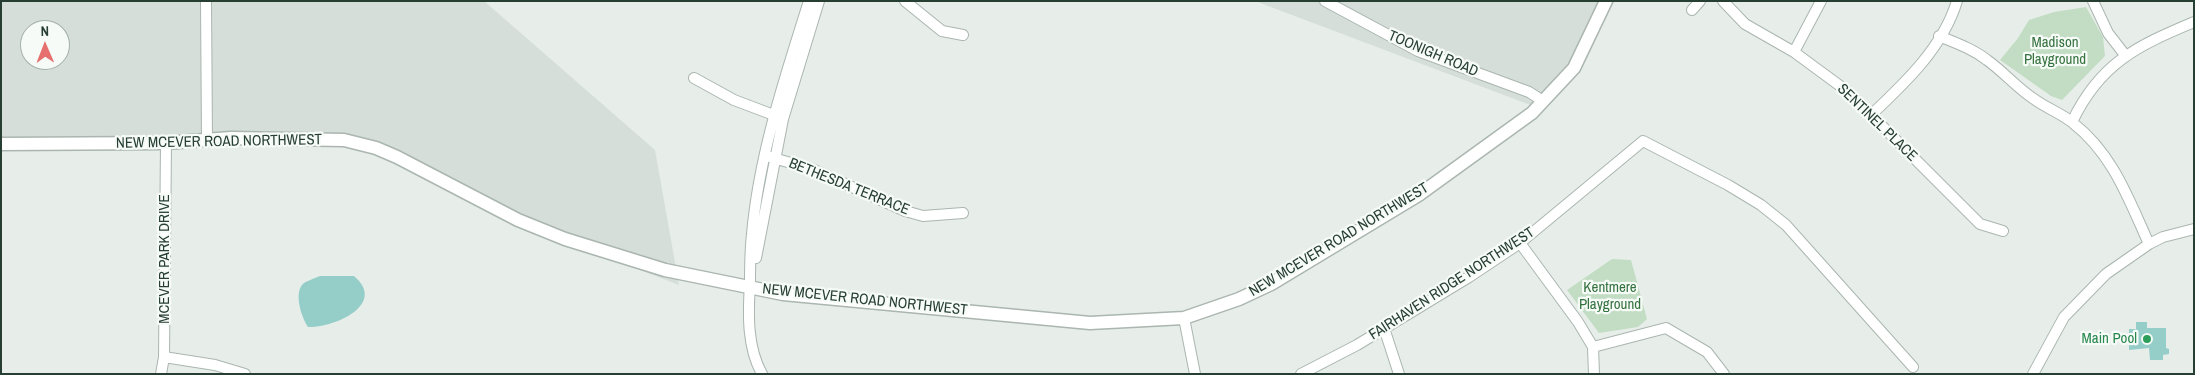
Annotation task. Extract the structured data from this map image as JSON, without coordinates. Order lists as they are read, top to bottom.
{
  "streets": {
    "street": [
      "TOONIGH ROAD",
      "SENTINEL PLACE",
      "NEW MCEVER ROAD NORTHWEST",
      "BETHESDA TERRACE",
      "MCEVER PARK DRIVE",
      "FAIRHAVEN RIDGE NORTHWEST"
    ]
  },
  "crossings": [
    ["TOONIGH ROAD", "NEW MCEVER ROAD NORTHWEST"],
    ["NEW MCEVER ROAD NORTHWEST", "MCEVER PARK DRIVE"]
  ],
  "parks": ["Madison Playground", "Kentmere Playground"],
  "places": ["Main Pool"],
  "north": "top"
}
